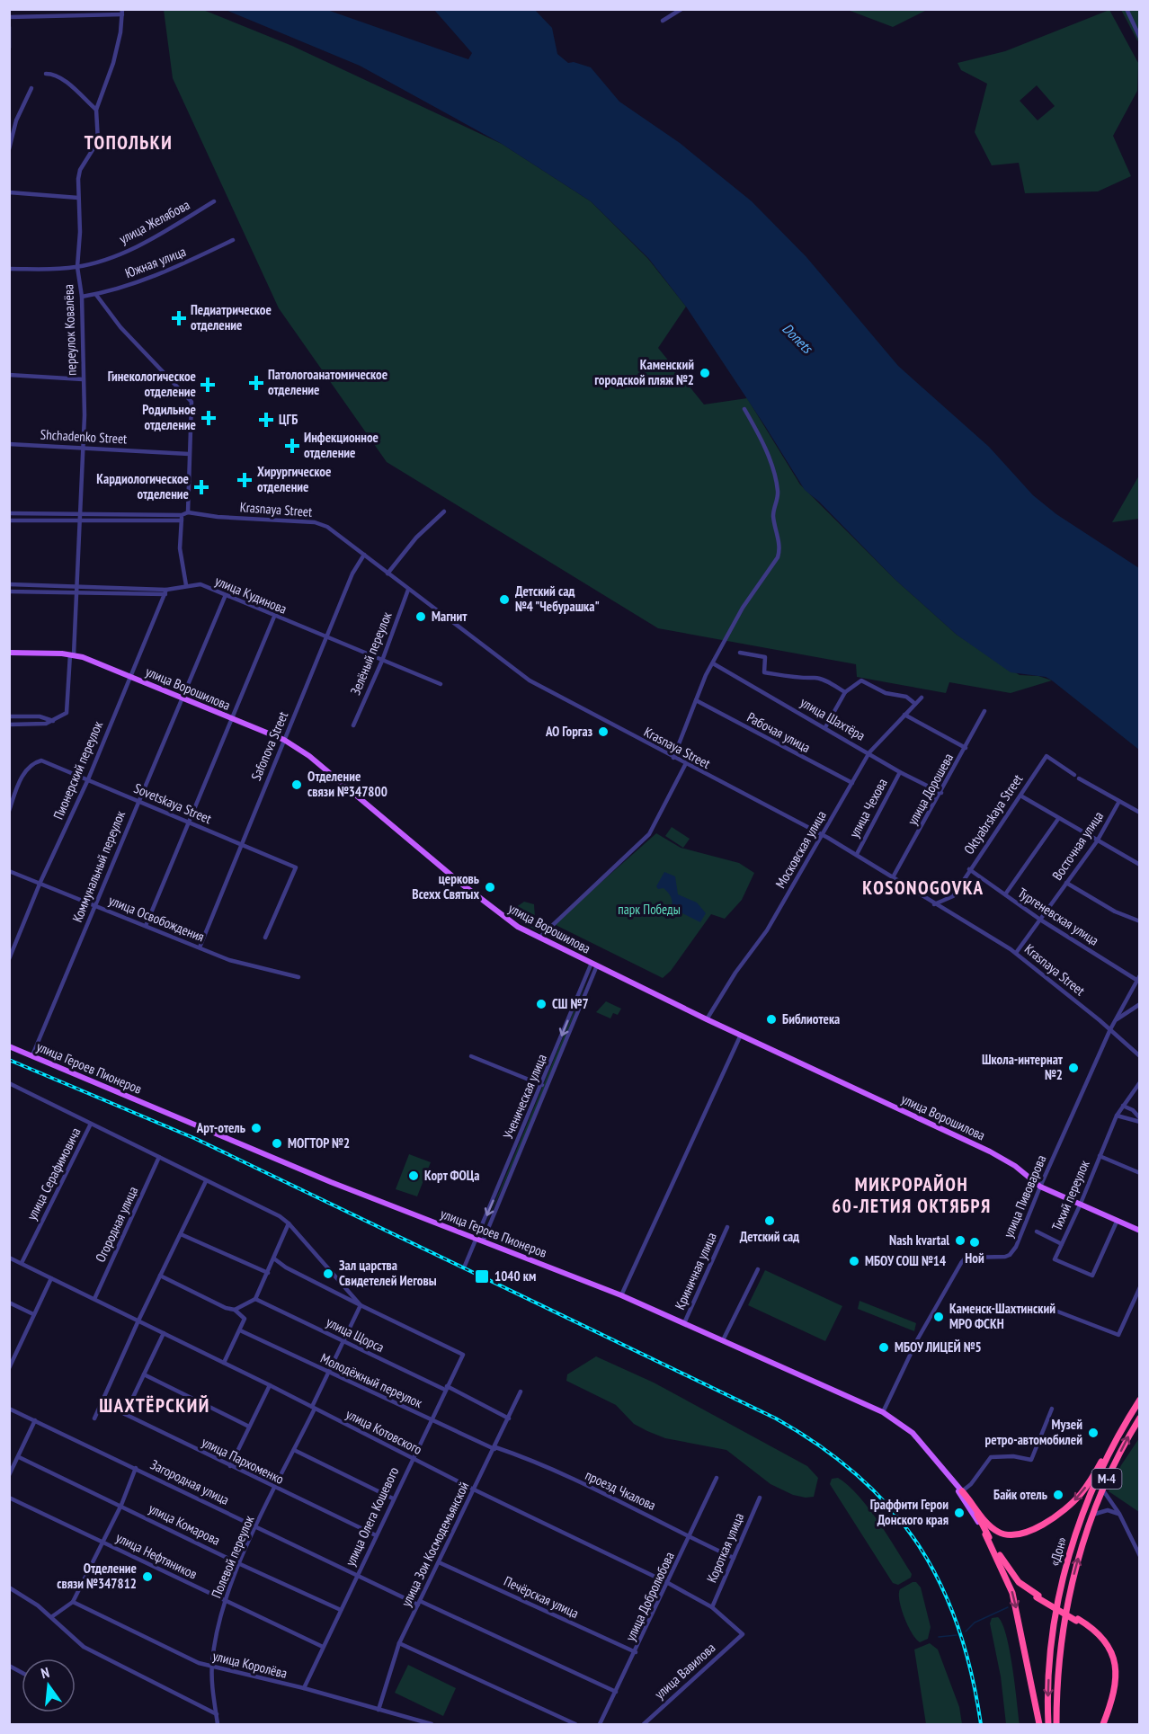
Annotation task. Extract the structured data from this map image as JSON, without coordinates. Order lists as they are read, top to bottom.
{
  "streets": {
    "highway": ["М-4", "«Дон»"],
    "main road": ["улица Ворошилова", "улица Героев Пионеров"],
    "street": [
      "улица Желябова",
      "Южная улица",
      "переулок Ковалёва",
      "Shchadenko Street",
      "Krasnaya Street",
      "улица Кудинова",
      "Зелёный переулок",
      "улица Шахтёра",
      "Рабочая улица",
      "Safonova Street",
      "Пионерский переулок",
      "улица Дорошева",
      "Sovetskaya Street",
      "улица Чехова",
      "Oktyabrskaya Street",
      "Восточная улица",
      "Московская улица",
      "Коммунальный переулок",
      "Тургеневская улица",
      "улица Освобождения",
      "Ученическая улица",
      "улица Серафимовича",
      "Тихий переулок",
      "улица Пивоварова",
      "Огородная улица",
      "Криничная улица",
      "улица Щорса",
      "Молодёжный переулок",
      "улица Котовского",
      "улица Пархоменко",
      "Загородная улица",
      "проезд Чкалова",
      "улица Олега Кошевого",
      "улица Комарова",
      "улица Зои Космодемьянской",
      "Короткая улица",
      "улица Нефтяников",
      "Полевой переулок",
      "улица Добролюбова",
      "Печёрская улица",
      "улица Королёва",
      "улица Вавилова"
    ]
  },
  "crossings": [
    ["улица Желябова", "переулок Ковалёва"],
    ["Южная улица", "переулок Ковалёва"],
    ["переулок Ковалёва", "Shchadenko Street"],
    ["переулок Ковалёва", "улица Кудинова"],
    ["переулок Ковалёва", "улица Ворошилова"],
    ["Krasnaya Street", "Зелёный переулок"],
    ["Krasnaya Street", "Safonova Street"],
    ["Krasnaya Street", "улица Дорошева"],
    ["Krasnaya Street", "улица Чехова"],
    ["Krasnaya Street", "Oktyabrskaya Street"],
    ["Krasnaya Street", "Восточная улица"],
    ["Krasnaya Street", "Московская улица"],
    ["Krasnaya Street", "улица Пивоварова"],
    ["улица Кудинова", "Зелёный переулок"],
    ["улица Кудинова", "Safonova Street"],
    ["улица Кудинова", "Пионерский переулок"],
    ["улица Кудинова", "Коммунальный переулок"],
    ["улица Ворошилова", "Safonova Street"],
    ["улица Ворошилова", "Пионерский переулок"],
    ["улица Ворошилова", "Московская улица"],
    ["улица Ворошилова", "Коммунальный переулок"],
    ["улица Ворошилова", "Ученическая улица"],
    ["улица Ворошилова", "улица Пивоварова"],
    ["улица Шахтёра", "улица Дорошева"],
    ["улица Шахтёра", "улица Чехова"],
    ["улица Шахтёра", "Московская улица"],
    ["Рабочая улица", "Московская улица"],
    ["Safonova Street", "Sovetskaya Street"],
    ["Safonova Street", "улица Освобождения"],
    ["Пионерский переулок", "Sovetskaya Street"],
    ["Пионерский переулок", "улица Освобождения"],
    ["Sovetskaya Street", "Коммунальный переулок"],
    ["Oktyabrskaya Street", "Тургеневская улица"],
    ["Восточная улица", "Тургеневская улица"],
    ["Коммунальный переулок", "улица Освобождения"],
    ["Коммунальный переулок", "улица Героев Пионеров"],
    ["Тургеневская улица", "улица Пивоварова"],
    ["улица Героев Пионеров", "Ученическая улица"],
    ["улица Героев Пионеров", "улица Пивоварова"],
    ["улица Героев Пионеров", "Криничная улица"],
    ["улица Серафимовича", "улица Котовского"],
    ["Огородная улица", "улица Котовского"],
    ["улица Щорса", "улица Олега Кошевого"],
    ["улица Щорса", "улица Зои Космодемьянской"],
    ["улица Щорса", "Полевой переулок"],
    ["Молодёжный переулок", "проезд Чкалова"],
    ["Молодёжный переулок", "улица Олега Кошевого"],
    ["Молодёжный переулок", "улица Зои Космодемьянской"],
    ["Молодёжный переулок", "Полевой переулок"],
    ["улица Котовского", "улица Олега Кошевого"],
    ["улица Котовского", "улица Зои Космодемьянской"],
    ["улица Котовского", "Короткая улица"],
    ["улица Котовского", "Полевой переулок"],
    ["улица Котовского", "улица Добролюбова"],
    ["улица Котовского", "улица Вавилова"],
    ["улица Пархоменко", "улица Олега Кошевого"],
    ["улица Пархоменко", "Полевой переулок"],
    ["Загородная улица", "улица Олега Кошевого"],
    ["Загородная улица", "улица Зои Космодемьянской"],
    ["Загородная улица", "Полевой переулок"],
    ["проезд Чкалова", "улица Зои Космодемьянской"],
    ["проезд Чкалова", "Короткая улица"],
    ["проезд Чкалова", "улица Добролюбова"],
    ["улица Олега Кошевого", "улица Комарова"],
    ["улица Олега Кошевого", "улица Нефтяников"],
    ["улица Олега Кошевого", "Полевой переулок"],
    ["улица Олега Кошевого", "улица Королёва"],
    ["улица Комарова", "Полевой переулок"],
    ["улица Зои Космодемьянской", "Печёрская улица"],
    ["улица Зои Космодемьянской", "улица Королёва"],
    ["улица Нефтяников", "Полевой переулок"],
    ["Полевой переулок", "улица Королёва"],
    ["улица Добролюбова", "Печёрская улица"]
  ],
  "districts": [
    "ТОПОЛЬКИ",
    "KOSONOGOVKA",
    "МИКРОРАЙОН 60-ЛЕТИЯ ОКТЯБРЯ",
    "ШАХТЁРСКИЙ"
  ],
  "water": ["Donets"],
  "parks": ["парк Победы"],
  "places": {
    "health": [
      "Педиатрическое отделение",
      "Патологоанатомическое отделение",
      "Гинекологическое отделение",
      "Родильное отделение",
      "ЦГБ",
      "Инфекционное отделение",
      "Хирургическое отделение",
      "Кардиологическое отделение"
    ],
    "other": [
      "Каменский городской пляж №2",
      "Детский сад №4 \"Чебурашка\"",
      "Магнит",
      "АО Горгаз",
      "Отделение связи №347800",
      "церковь Всехх Святых",
      "СШ №7",
      "Библиотека",
      "Школа-интернат №2",
      "Арт-отель",
      "МОГТОР №2",
      "Корт ФОЦа",
      "Детский сад",
      "Nash kvartal",
      "Ной",
      "МБОУ СОШ №14",
      "Зал царства Свидетелей Иеговы",
      "Каменск-Шахтинский МРО ФСКН",
      "МБОУ ЛИЦЕЙ №5",
      "Музей ретро-автомобилей",
      "Байк отель",
      "Граффити Герои Донского края",
      "Отделение связи №347812"
    ],
    "transit": ["1040 км"]
  },
  "north": "top"
}
